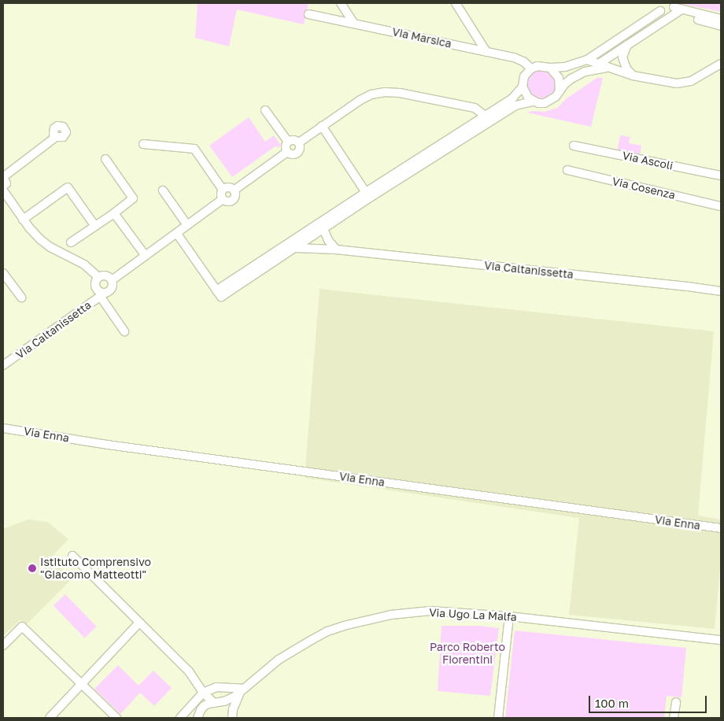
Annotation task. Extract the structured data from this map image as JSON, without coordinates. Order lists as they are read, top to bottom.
{
  "streets": {
    "street": [
      "Via Marsica",
      "Via Ascoli",
      "Via Cosenza",
      "Via Caltanissetta",
      "Via Enna",
      "Via Ugo La Malfa"
    ]
  },
  "parks": ["Parco Roberto Fiorentini"],
  "places": ["Istituto Comprensivo \"Giacomo Matteotti\""],
  "scale_bar": "100 m"
}
